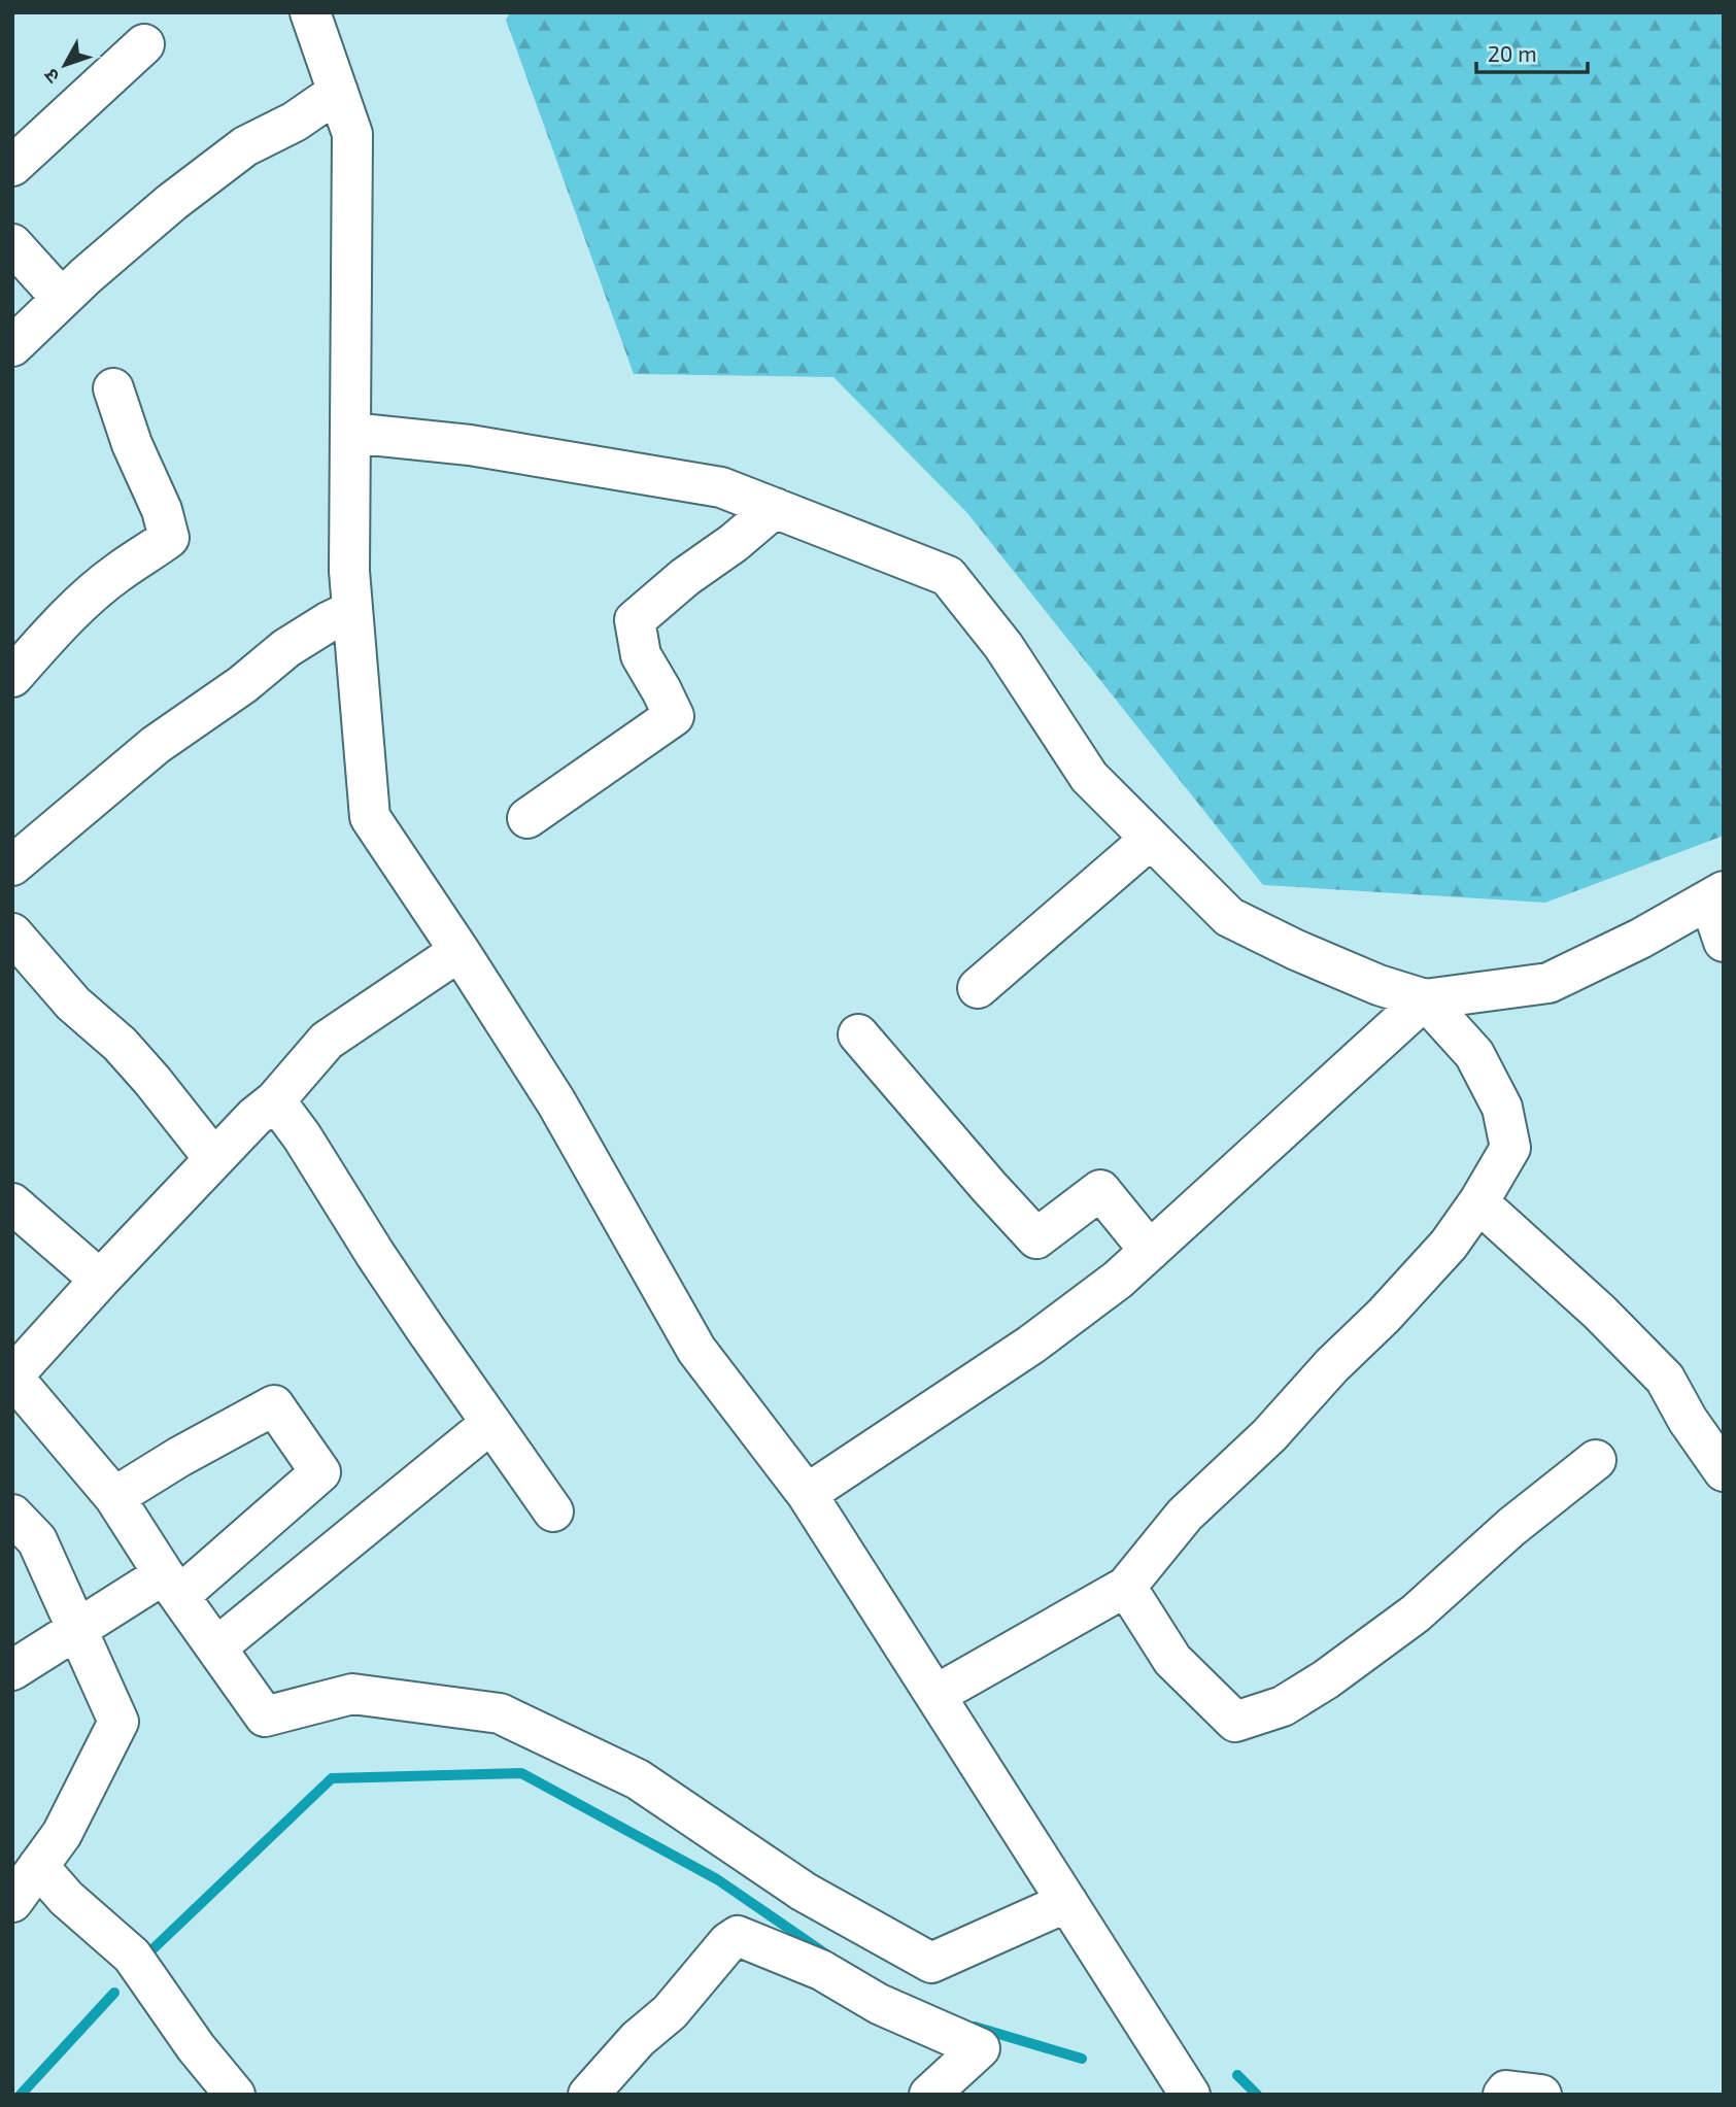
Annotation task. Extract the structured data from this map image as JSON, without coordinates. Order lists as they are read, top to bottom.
{
  "scale_bar": "20 m",
  "north": "bottom left"
}
